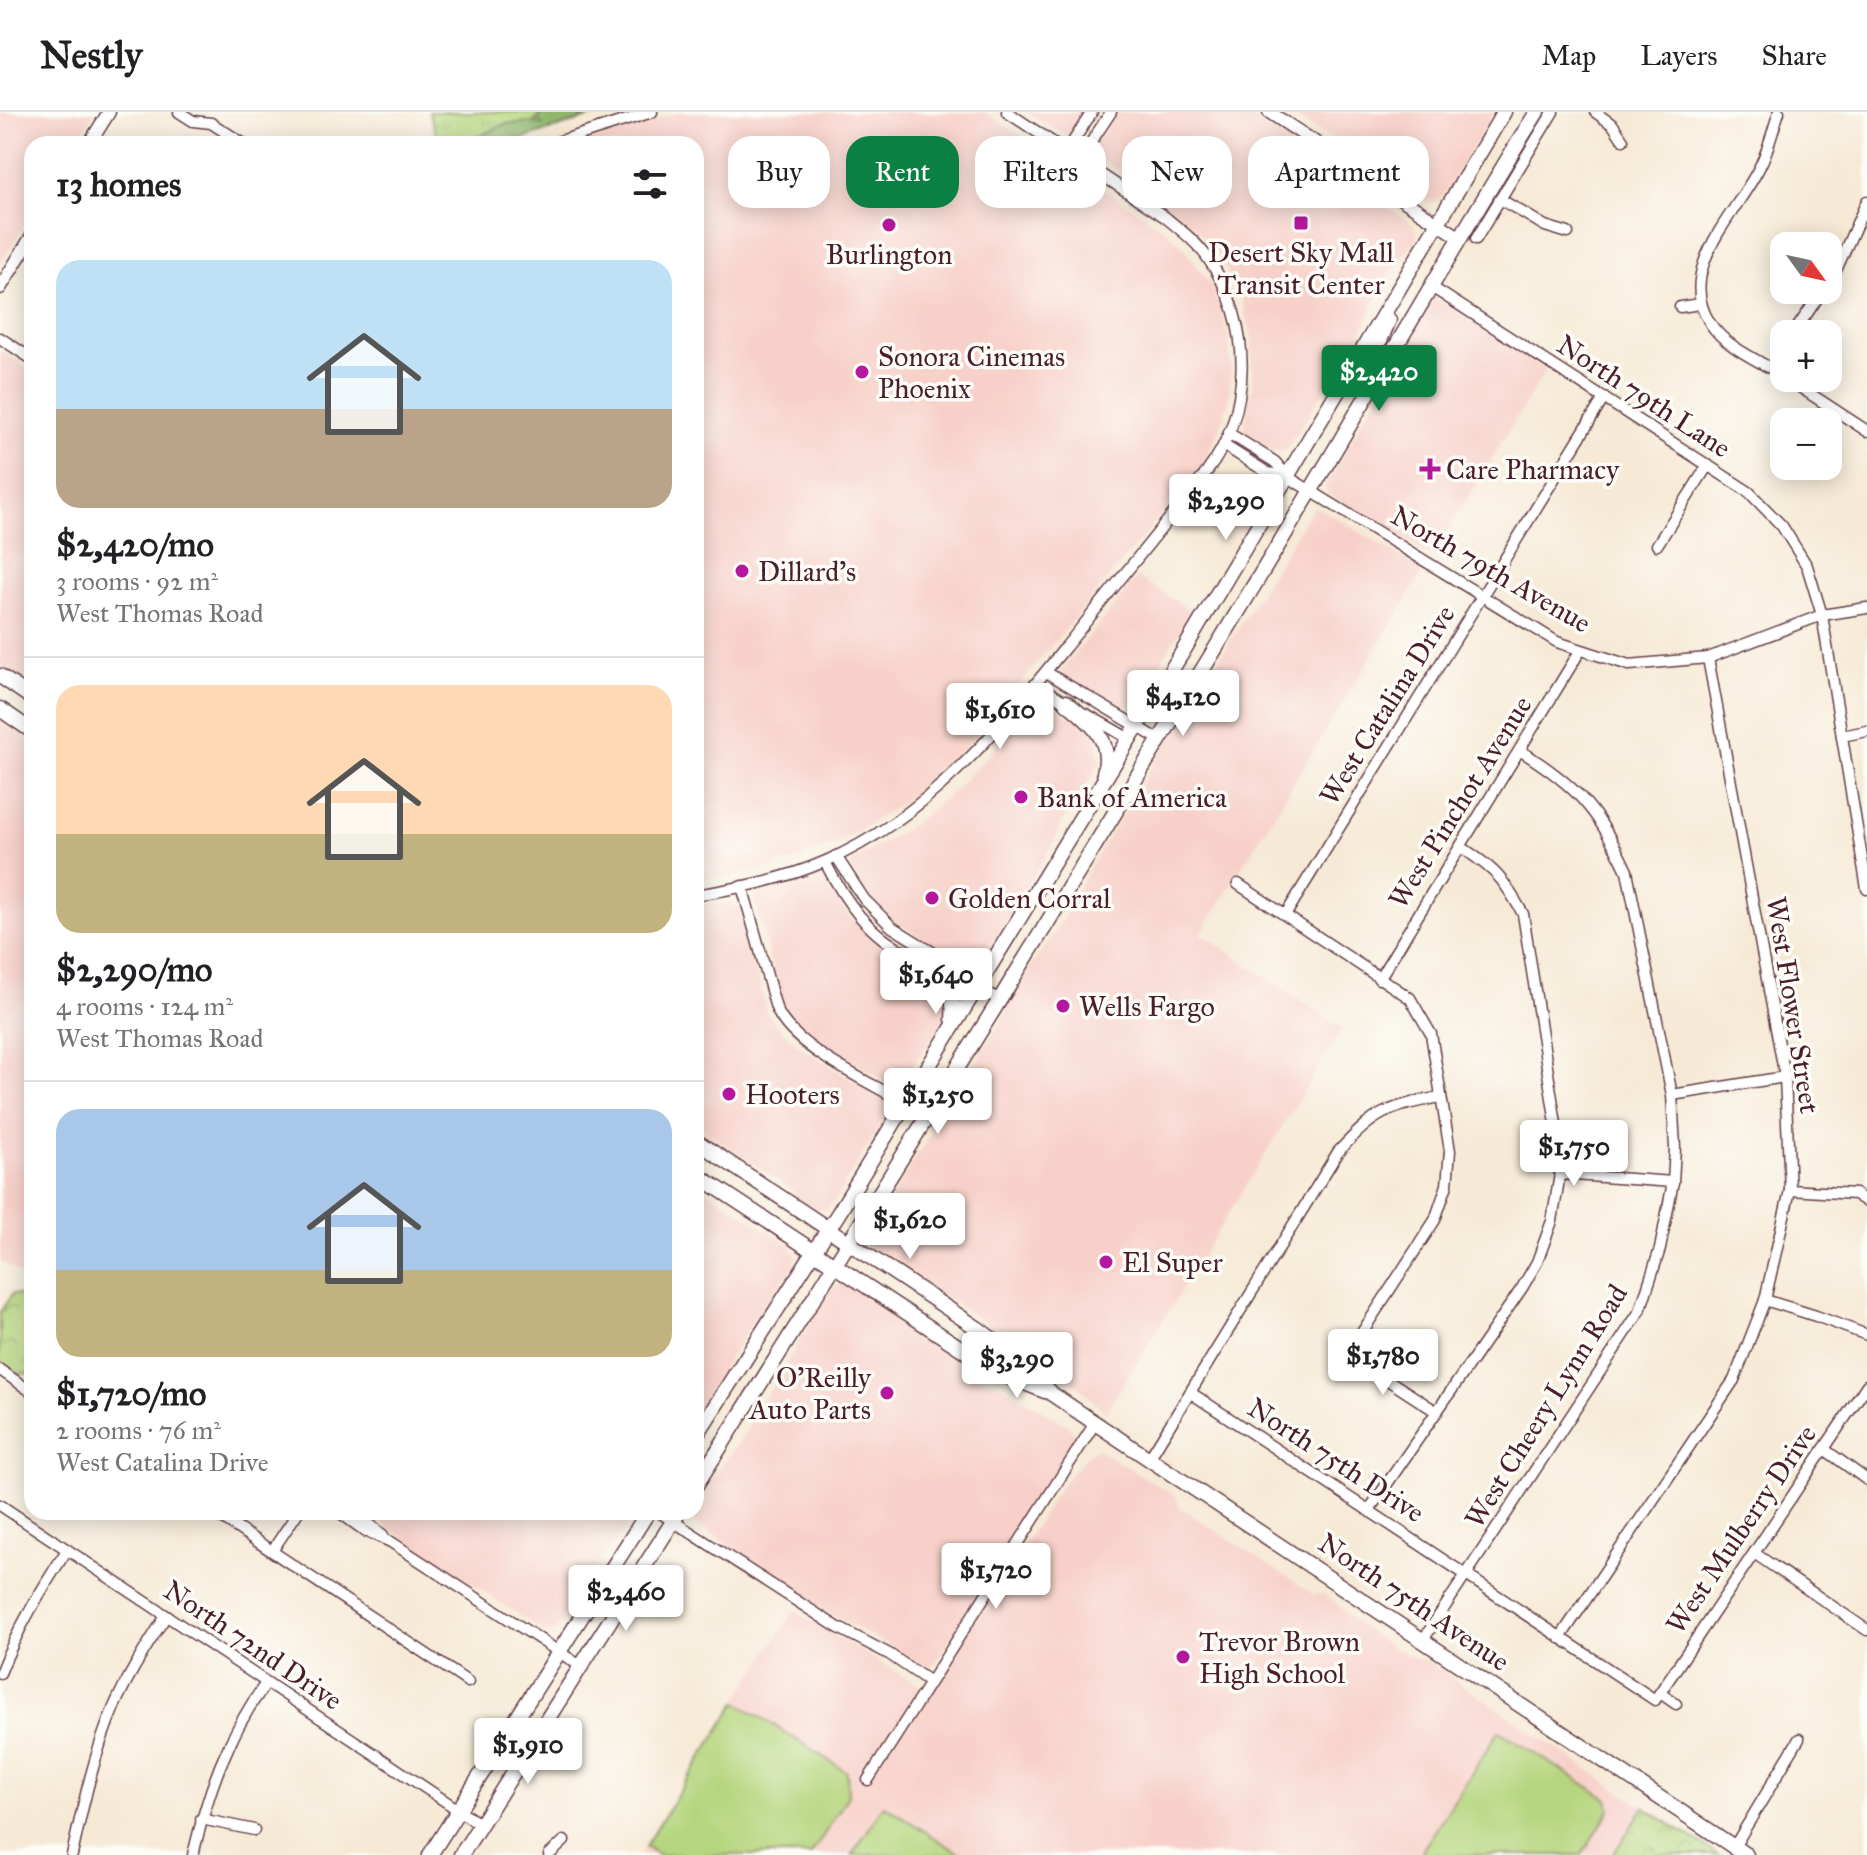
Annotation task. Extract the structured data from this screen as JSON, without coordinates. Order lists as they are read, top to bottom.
{
  "streets": {
    "main road": ["North 75th Avenue"],
    "street": [
      "North 79th Lane",
      "North 79th Avenue",
      "West Catalina Drive",
      "West Pinchot Avenue",
      "West Flower Street",
      "West Cheery Lynn Road",
      "North 75th Drive",
      "West Mulberry Drive",
      "North 72nd Drive"
    ]
  },
  "crossings": [
    ["North 79th Lane", "North 79th Avenue"],
    ["North 79th Lane", "West Catalina Drive"],
    ["North 79th Avenue", "West Catalina Drive"],
    ["North 79th Avenue", "West Pinchot Avenue"],
    ["North 79th Avenue", "West Flower Street"],
    ["West Pinchot Avenue", "West Cheery Lynn Road"],
    ["West Flower Street", "North 75th Drive"],
    ["West Cheery Lynn Road", "North 75th Drive"],
    ["West Cheery Lynn Road", "North 75th Avenue"],
    ["North 75th Drive", "West Mulberry Drive"]
  ],
  "places": {
    "transit": ["Desert Sky Mall Transit Center"],
    "other": [
      "Burlington",
      "Sonora Cinemas Phoenix",
      "Dillard's",
      "Bank of America",
      "Golden Corral",
      "Wells Fargo",
      "Hooters",
      "El Super",
      "O'Reilly Auto Parts",
      "Trevor Brown High School"
    ],
    "health": ["Care Pharmacy"]
  },
  "north": "bottom right",
  "page": {
    "header": "Nestly",
    "nav": ["Map", "Layers", "Share"],
    "chip": [
      "Buy",
      "Rent",
      "Filters",
      "New",
      "Apartment"
    ],
    "heading": "13 homes",
    "map_buttons": ["+", "−"],
    "list": [
      {
        "name": "$2,420/mo",
        "note": "3 rooms · 92 m² · West Thomas Road"
      },
      {
        "name": "$2,290/mo",
        "note": "4 rooms · 124 m² · West Thomas Road"
      },
      {
        "name": "$1,720/mo",
        "note": "2 rooms · 76 m² · West Catalina Drive"
      }
    ],
    "price": [
      "$2,420",
      "$2,290",
      "$4,120",
      "$1,610",
      "$1,640",
      "$1,250",
      "$1,750",
      "$1,620",
      "$1,780",
      "$3,290",
      "$1,720",
      "$2,460",
      "$1,910"
    ]
  }
}
